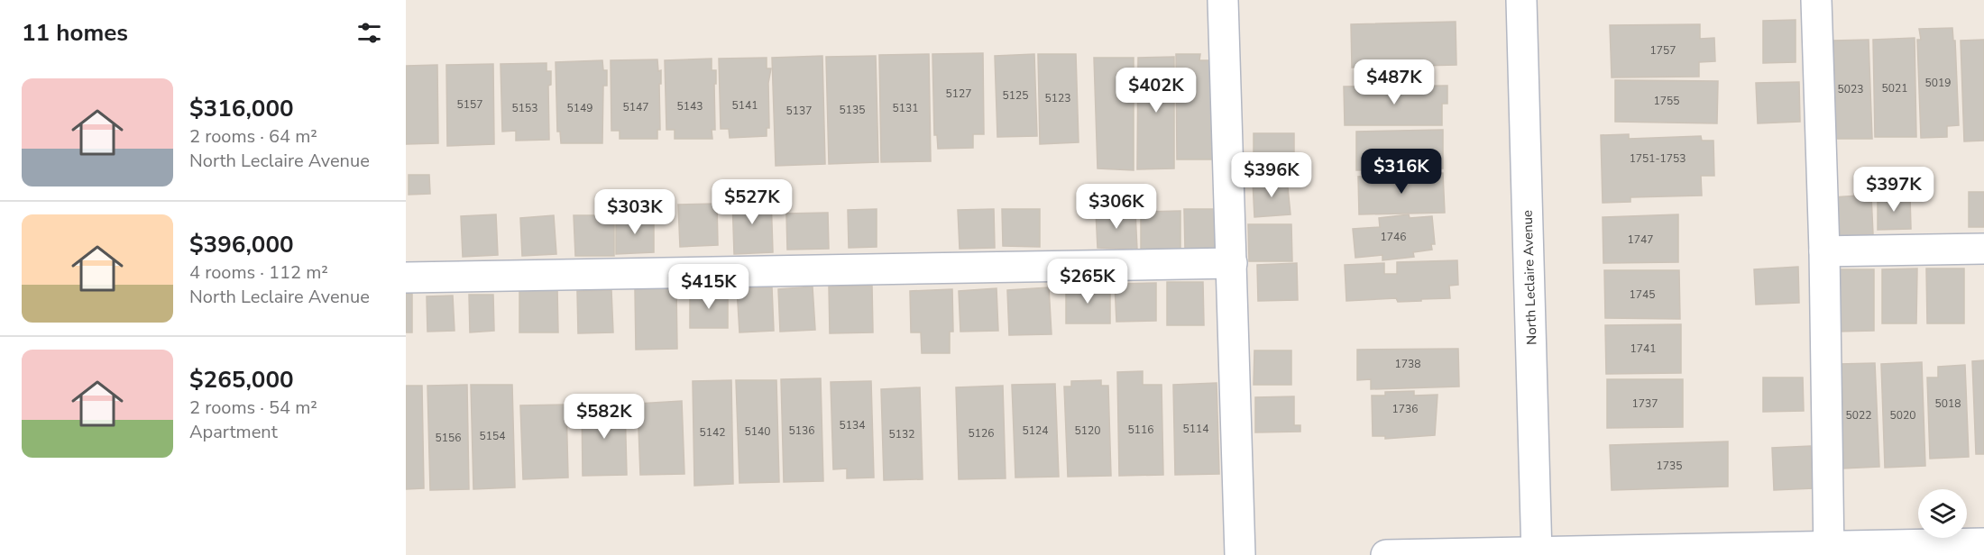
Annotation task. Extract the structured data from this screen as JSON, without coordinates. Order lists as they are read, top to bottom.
{
  "streets": {
    "street": ["North Leclaire Avenue"]
  },
  "house_numbers": [
    "1757",
    "5019",
    "5021",
    "5023",
    "5127",
    "5125",
    "5123",
    "1755",
    "5157",
    "5141",
    "5143",
    "5147",
    "5153",
    "5149",
    "5131",
    "5135",
    "5137",
    "1751-1753",
    "1746",
    "1747",
    "1745",
    "1741",
    "1738",
    "1737",
    "5018",
    "1736",
    "5022",
    "5020",
    "5134",
    "5114",
    "5116",
    "5136",
    "5124",
    "5120",
    "5140",
    "5142",
    "5126",
    "5132",
    "5154",
    "5156",
    "1735"
  ],
  "page": {
    "heading": "11 homes",
    "price": [
      "$487K",
      "$402K",
      "$316K",
      "$396K",
      "$397K",
      "$527K",
      "$306K",
      "$303K",
      "$265K",
      "$415K",
      "$582K"
    ],
    "list": [
      {
        "name": "$316,000",
        "note": "2 rooms · 64 m² · North Leclaire Avenue"
      },
      {
        "name": "$396,000",
        "note": "4 rooms · 112 m² · North Leclaire Avenue"
      },
      {
        "name": "$265,000",
        "note": "2 rooms · 54 m² · Apartment"
      }
    ]
  }
}
